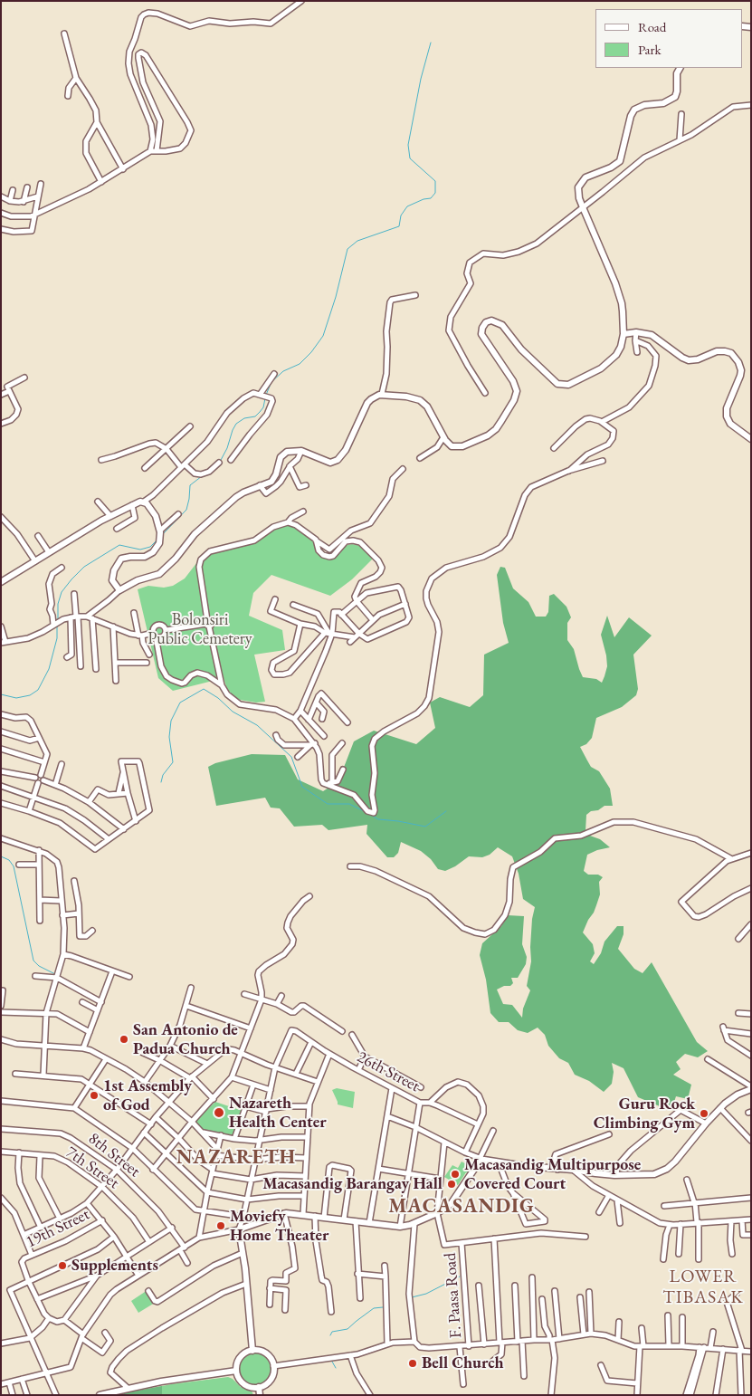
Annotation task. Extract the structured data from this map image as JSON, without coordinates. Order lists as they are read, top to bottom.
{
  "streets": {
    "street": [
      "26th Street",
      "8th Street",
      "7th Street",
      "19th Street",
      "F. Paasa Road"
    ]
  },
  "districts": ["NAZARETH", "MACASANDIG", "LOWER TIBASAK"],
  "parks": ["Bolonsiri Public Cemetery"],
  "places": [
    "San Antonio de Padua Church",
    "1st Assembly of God",
    "Nazareth Health Center",
    "Guru Rock Climbing Gym",
    "Macasandig Multipurpose Covered Court",
    "Macasandig Barangay Hall",
    "Moviefy Home Theater",
    "Supplements",
    "Bell Church"
  ],
  "legend": ["Road", "Park"]
}
